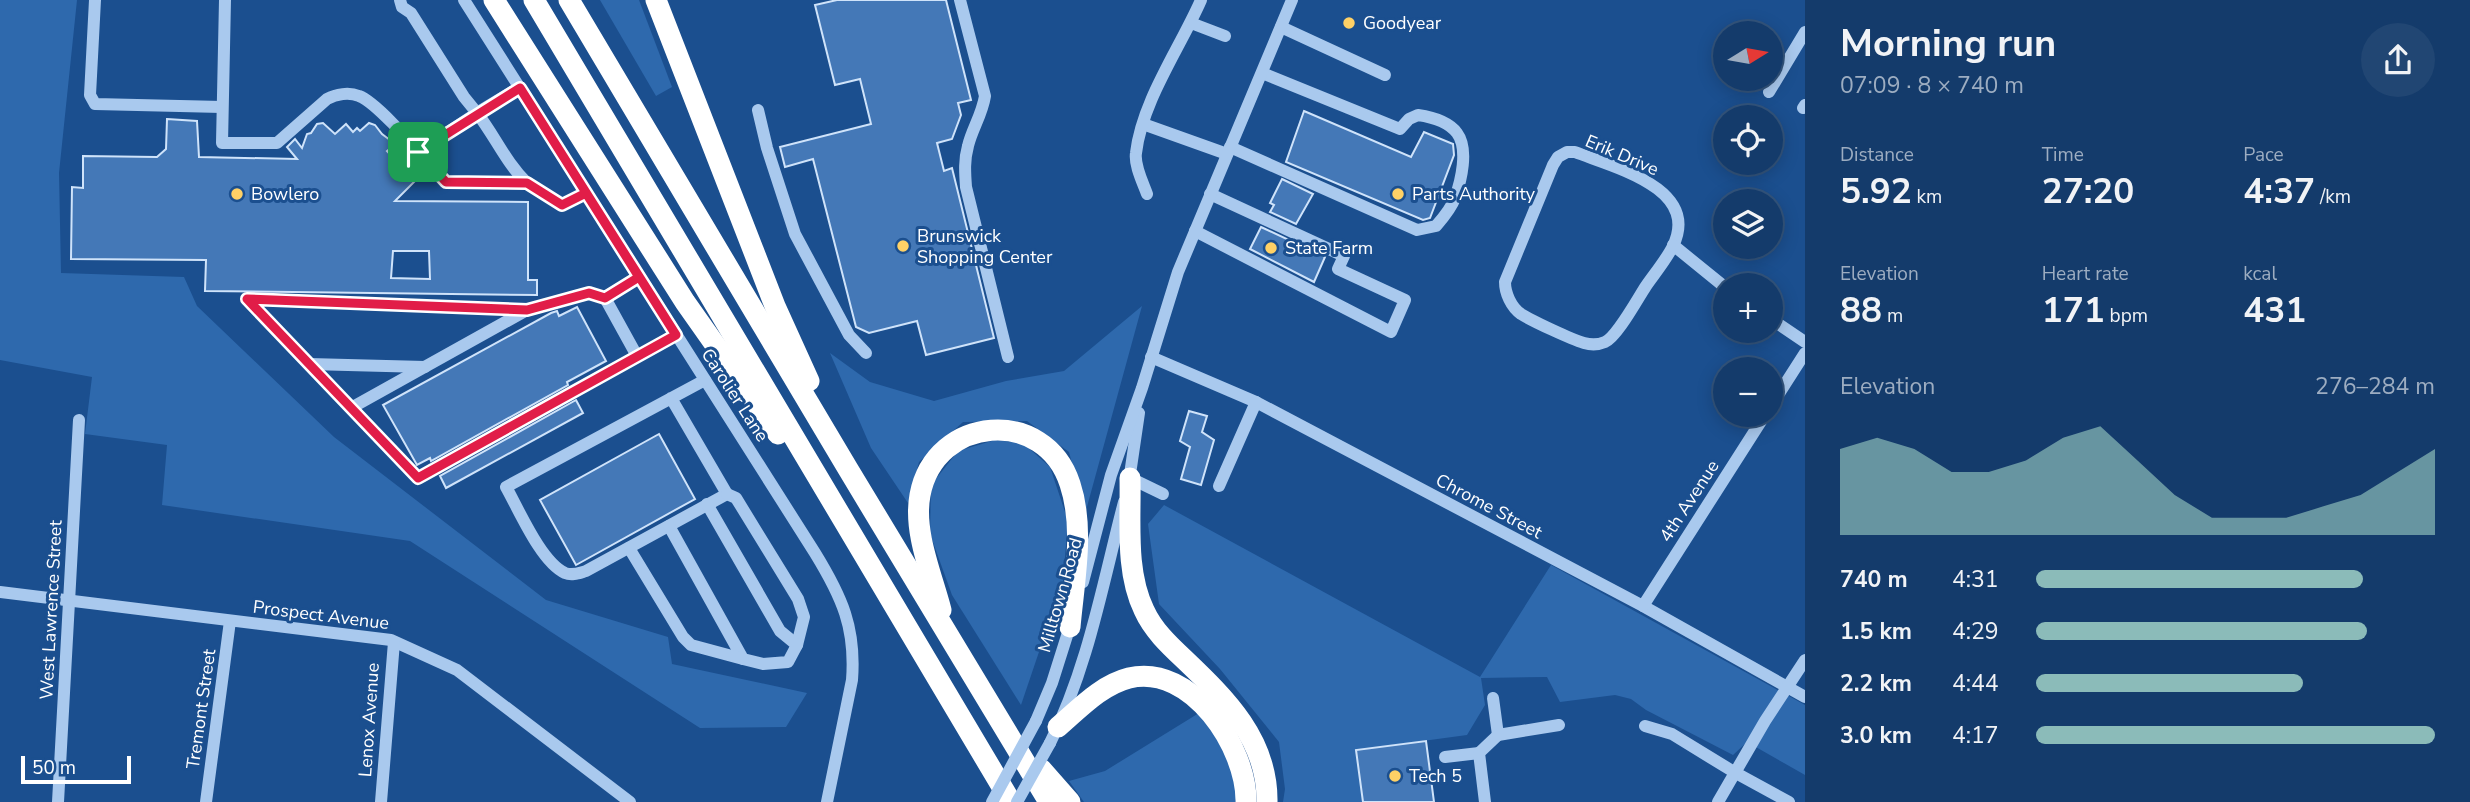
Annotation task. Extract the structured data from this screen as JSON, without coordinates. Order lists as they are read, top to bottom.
{
  "streets": {
    "street": [
      "Erik Drive",
      "Carolier Lane",
      "4th Avenue",
      "Chrome Street",
      "Milltown Road",
      "West Lawrence Street",
      "Prospect Avenue",
      "Tremont Street",
      "Lenox Avenue"
    ]
  },
  "crossings": [
    ["4th Avenue", "Chrome Street"],
    ["Chrome Street", "Milltown Road"],
    ["West Lawrence Street", "Prospect Avenue"],
    ["Prospect Avenue", "Tremont Street"],
    ["Prospect Avenue", "Lenox Avenue"]
  ],
  "places": [
    "Goodyear",
    "Bowlero",
    "Parts Authority",
    "Brunswick Shopping Center",
    "State Farm",
    "Tech 5"
  ],
  "scale_bar": "50 m",
  "north": "right",
  "page": {
    "heading": ["Morning run", "07:09 · 8 × 740 m"],
    "map_buttons": ["+", "−"],
    "stats": [
      ["Distance", "5.92 km"],
      ["Time", "27:20"],
      ["Pace", "4:37 /km"],
      ["Elevation", "88 m"],
      ["Heart rate", "171 bpm"],
      ["kcal", "431"]
    ],
    "chart": ["Elevation", "276–284 m"],
    "list": [
      {
        "name": "740 m",
        "note": "4:31"
      },
      {
        "name": "1.5 km",
        "note": "4:29"
      },
      {
        "name": "2.2 km",
        "note": "4:44"
      },
      {
        "name": "3.0 km",
        "note": "4:17"
      }
    ],
    "scale": "50 m"
  }
}
